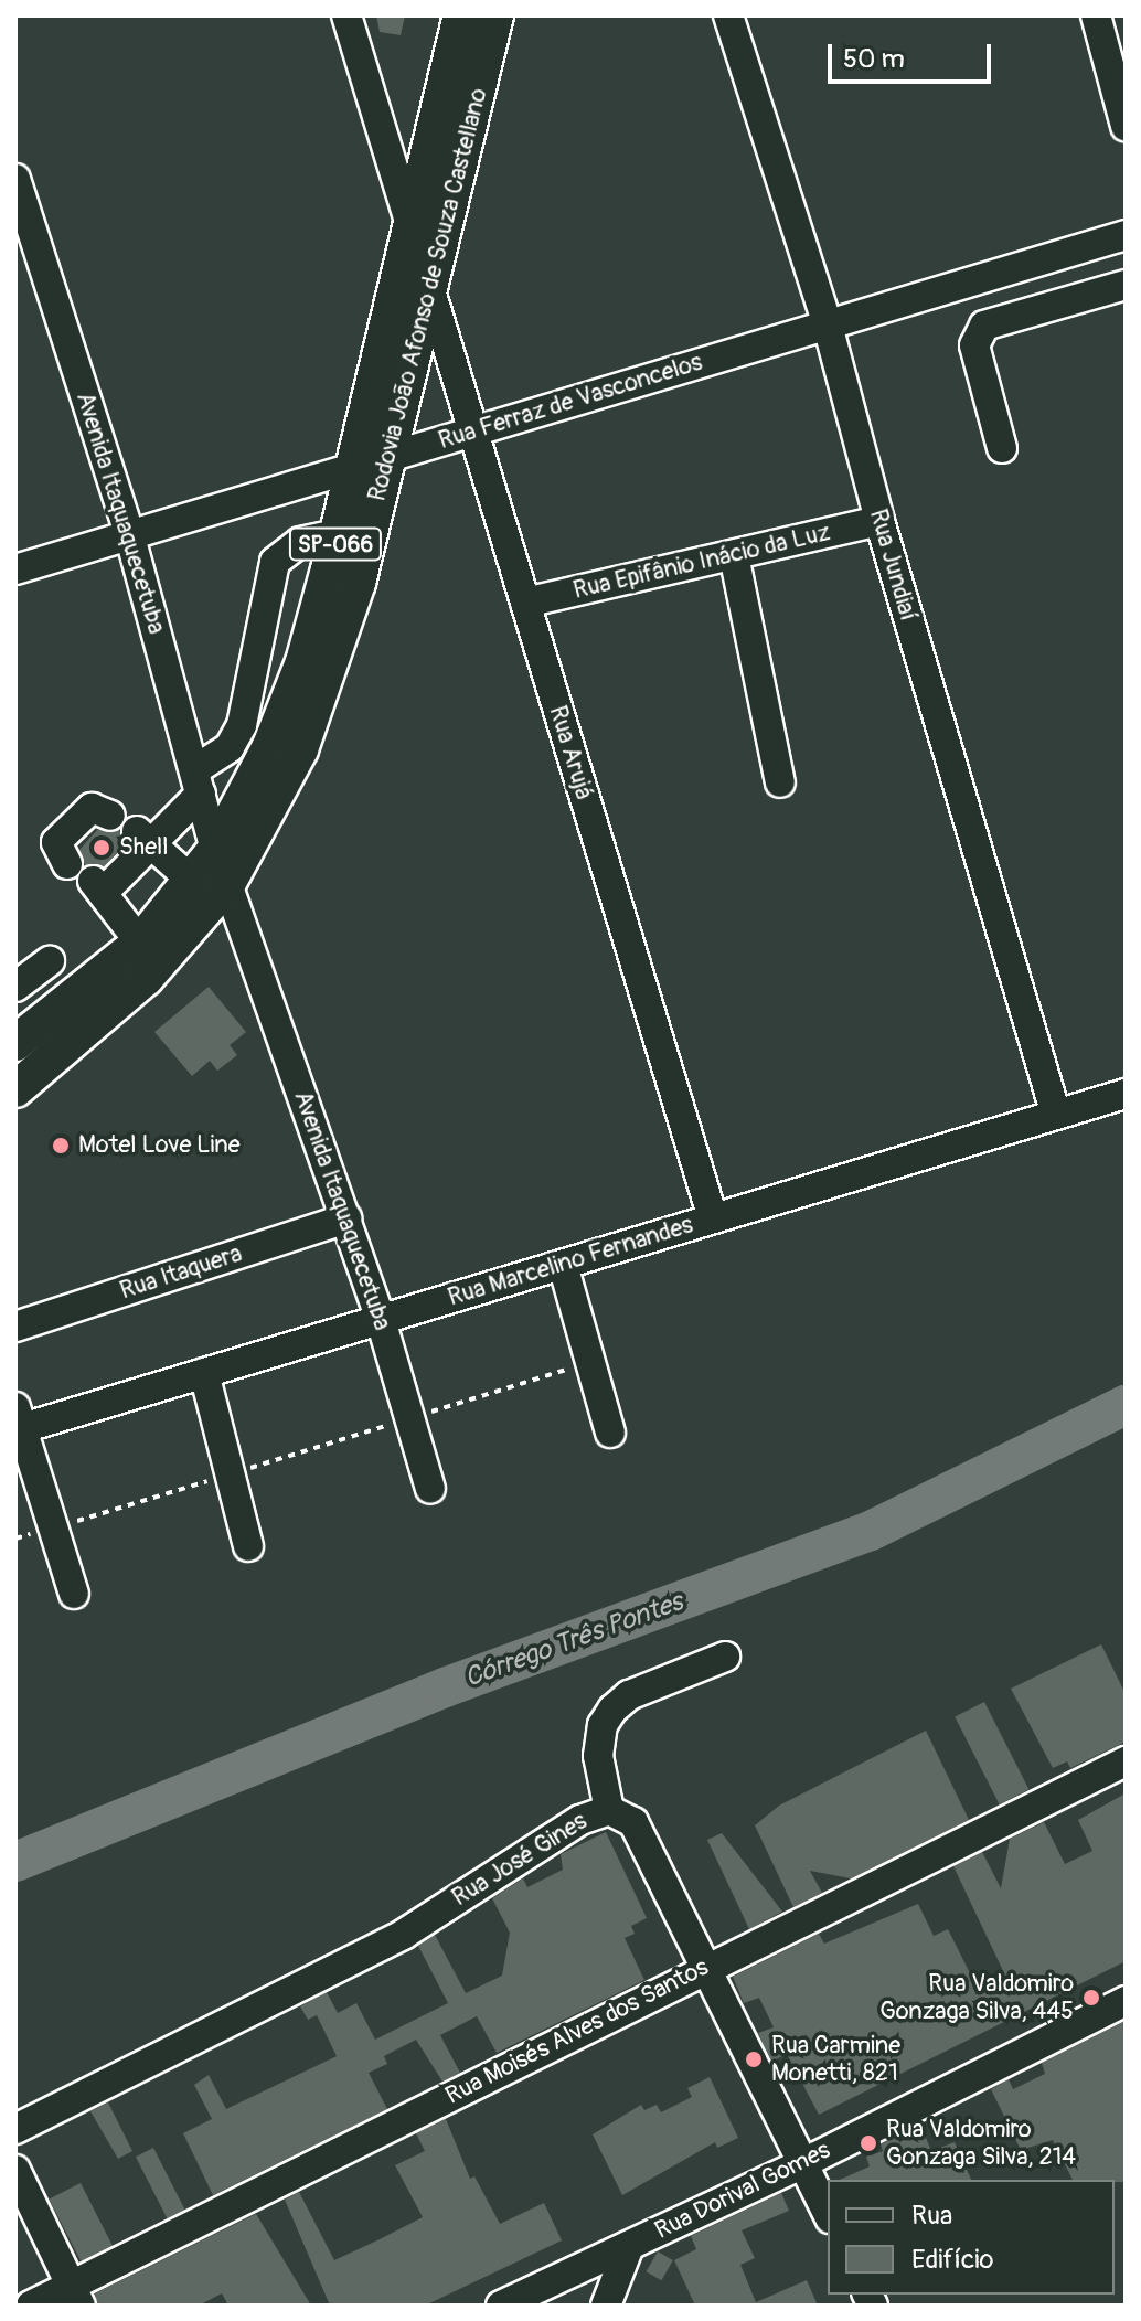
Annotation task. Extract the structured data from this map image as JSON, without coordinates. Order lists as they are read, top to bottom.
{
  "streets": {
    "main road": ["Rodovia João Afonso de Souza Castellano", "SP-066"],
    "street": [
      "Rua Ferraz de Vasconcelos",
      "Avenida Itaquaquecetuba",
      "Rua Epifânio Inácio da Luz",
      "Rua Jundiaí",
      "Rua Arujá",
      "Rua Marcelino Fernandes",
      "Rua Itaquera",
      "Rua José Gines",
      "Rua Moisés Alves dos Santos",
      "Rua Dorival Gomes"
    ]
  },
  "crossings": [
    ["Rodovia João Afonso de Souza Castellano", "Rua Ferraz de Vasconcelos"],
    ["Rodovia João Afonso de Souza Castellano", "Avenida Itaquaquecetuba"],
    ["Rodovia João Afonso de Souza Castellano", "Rua Arujá"],
    ["Rua Ferraz de Vasconcelos", "Avenida Itaquaquecetuba"],
    ["Rua Ferraz de Vasconcelos", "Rua Jundiaí"],
    ["Rua Ferraz de Vasconcelos", "Rua Arujá"],
    ["Avenida Itaquaquecetuba", "Rua Marcelino Fernandes"],
    ["Avenida Itaquaquecetuba", "Rua Itaquera"],
    ["Rua Epifânio Inácio da Luz", "Rua Jundiaí"],
    ["Rua Epifânio Inácio da Luz", "Rua Arujá"],
    ["Rua Jundiaí", "Rua Marcelino Fernandes"],
    ["Rua Arujá", "Rua Marcelino Fernandes"],
    ["Rua José Gines", "Rua Moisés Alves dos Santos"],
    ["Rua José Gines", "Rua Dorival Gomes"]
  ],
  "water": ["Córrego Três Pontes"],
  "places": [
    "Shell",
    "Motel Love Line",
    "Rua Valdomiro Gonzaga Silva, 445",
    "Rua Carmine Monetti, 821",
    "Rua Valdomiro Gonzaga Silva, 214"
  ],
  "legend": ["Rua", "Edifício"],
  "scale_bar": "50 m"
}
